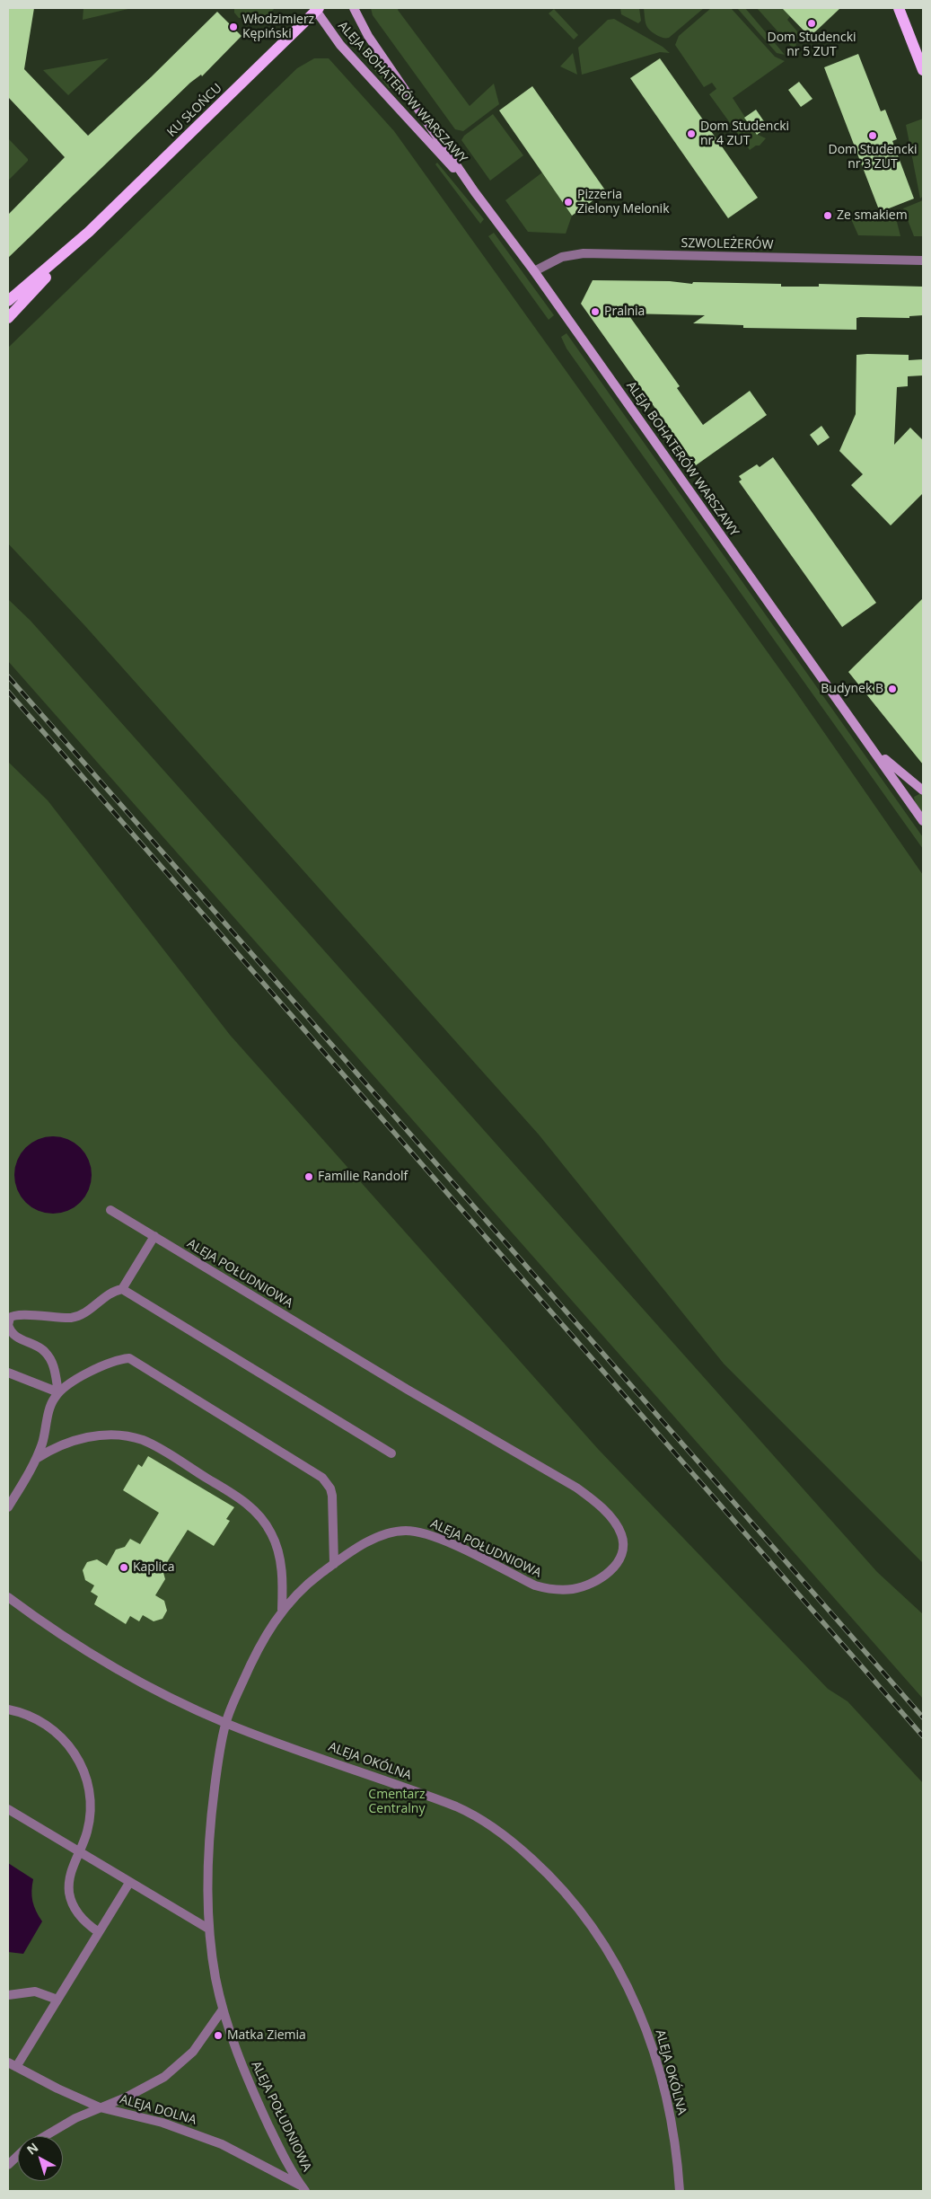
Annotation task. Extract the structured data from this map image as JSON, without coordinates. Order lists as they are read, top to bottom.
{
  "streets": {
    "main road": ["KU SŁOŃCU"],
    "street": [
      "ALEJA BOHATERÓW WARSZAWY",
      "SZWOLEŻERÓW",
      "ALEJA POŁUDNIOWA",
      "ALEJA OKÓLNA",
      "ALEJA DOLNA"
    ]
  },
  "crossings": [
    ["ALEJA BOHATERÓW WARSZAWY", "KU SŁOŃCU"],
    ["ALEJA BOHATERÓW WARSZAWY", "SZWOLEŻERÓW"],
    ["ALEJA POŁUDNIOWA", "ALEJA OKÓLNA"],
    ["ALEJA POŁUDNIOWA", "ALEJA DOLNA"]
  ],
  "parks": ["Cmentarz Centralny"],
  "places": [
    "Dom Studencki nr 5 ZUT",
    "Włodzimierz Kępiński",
    "Dom Studencki nr 4 ZUT",
    "Dom Studencki nr 3 ZUT",
    "Pizzeria Zielony Melonik",
    "Ze smakiem",
    "Pralnia",
    "Budynek B",
    "Familie Randolf",
    "Kaplica",
    "Matka Ziemia"
  ],
  "north": "top left"
}
